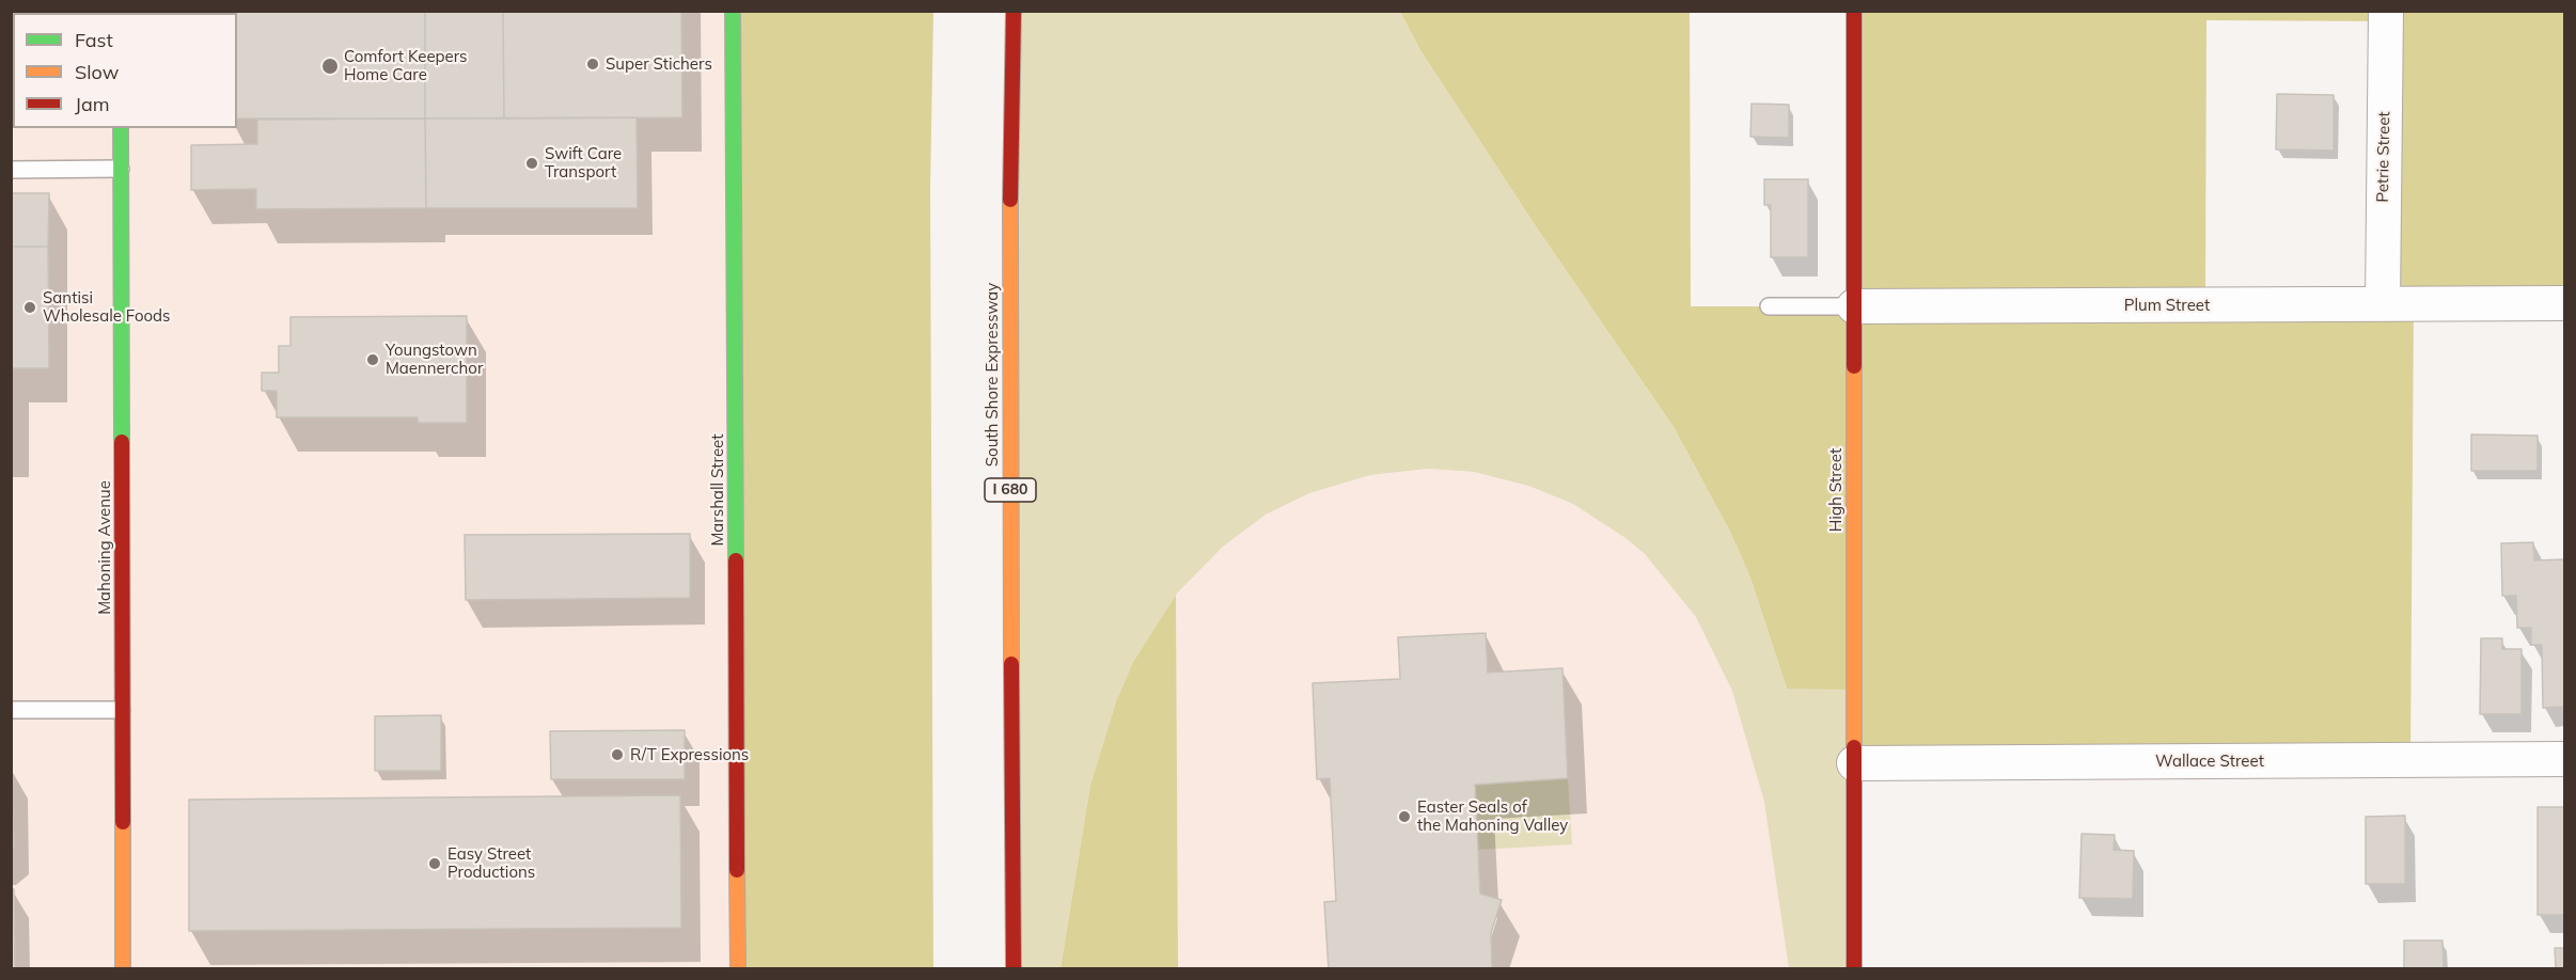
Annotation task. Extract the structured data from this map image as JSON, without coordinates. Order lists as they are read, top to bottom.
{
  "streets": {
    "main road": [
      "South Shore Expressway",
      "Marshall Street",
      "I 680",
      "High Street",
      "Mahoning Avenue"
    ],
    "street": ["Petrie Street", "Plum Street", "Wallace Street"]
  },
  "crossings": [
    ["Petrie Street", "Plum Street"],
    ["Plum Street", "High Street"],
    ["High Street", "Wallace Street"]
  ],
  "places": [
    "Super Stichers",
    "Comfort Keepers Home Care",
    "Swift Care Transport",
    "Santisi Wholesale Foods",
    "Youngstown Maennerchor",
    "R/T Expressions",
    "Easter Seals of the Mahoning Valley",
    "Easy Street Productions"
  ],
  "legend": ["Fast", "Slow", "Jam"]
}
